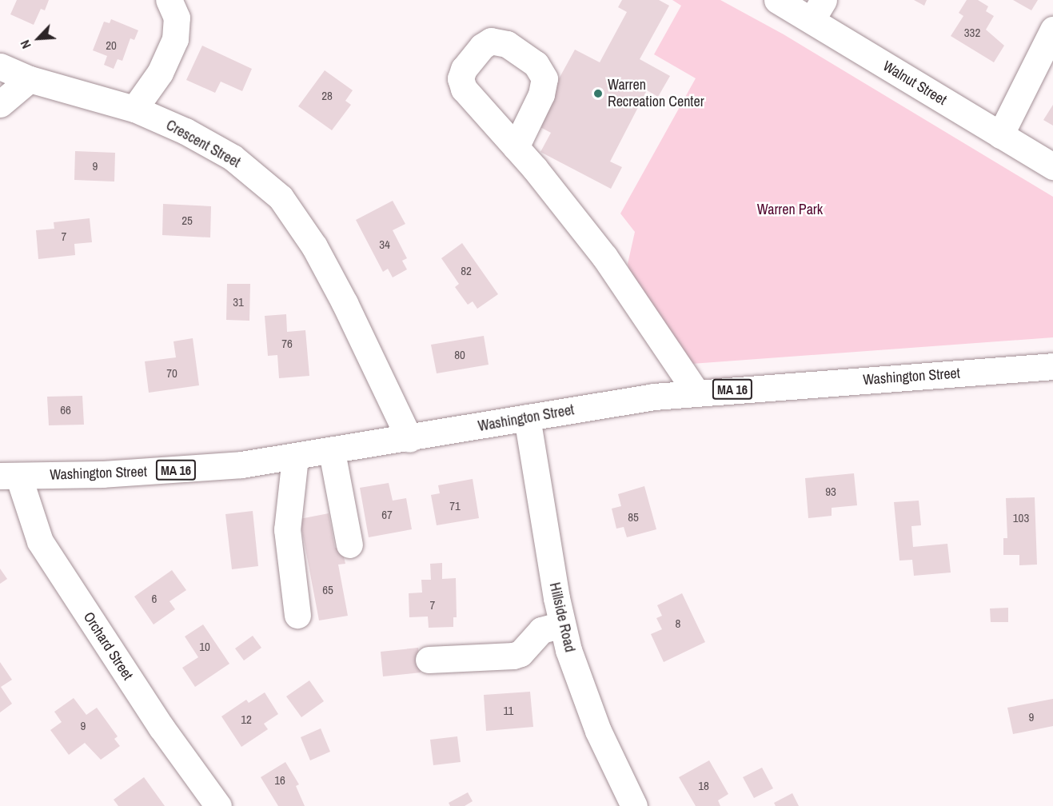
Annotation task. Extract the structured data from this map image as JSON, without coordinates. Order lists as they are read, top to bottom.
{
  "streets": {
    "street": [
      "Walnut Street",
      "Crescent Street",
      "Washington Street",
      "MA 16",
      "Hillside Road",
      "Orchard Street"
    ]
  },
  "crossings": [
    ["Crescent Street", "Washington Street"],
    ["Washington Street", "Hillside Road"],
    ["Washington Street", "Orchard Street"]
  ],
  "parks": ["Warren Park"],
  "places": ["Warren Recreation Center"],
  "house_numbers": [
    "332",
    "20",
    "28",
    "9",
    "25",
    "7",
    "34",
    "82",
    "31",
    "76",
    "80",
    "70",
    "66",
    "93",
    "71",
    "67",
    "85",
    "103",
    "65",
    "6",
    "7",
    "8",
    "10",
    "11",
    "9",
    "12",
    "9",
    "16",
    "18"
  ],
  "north": "bottom left"
}
